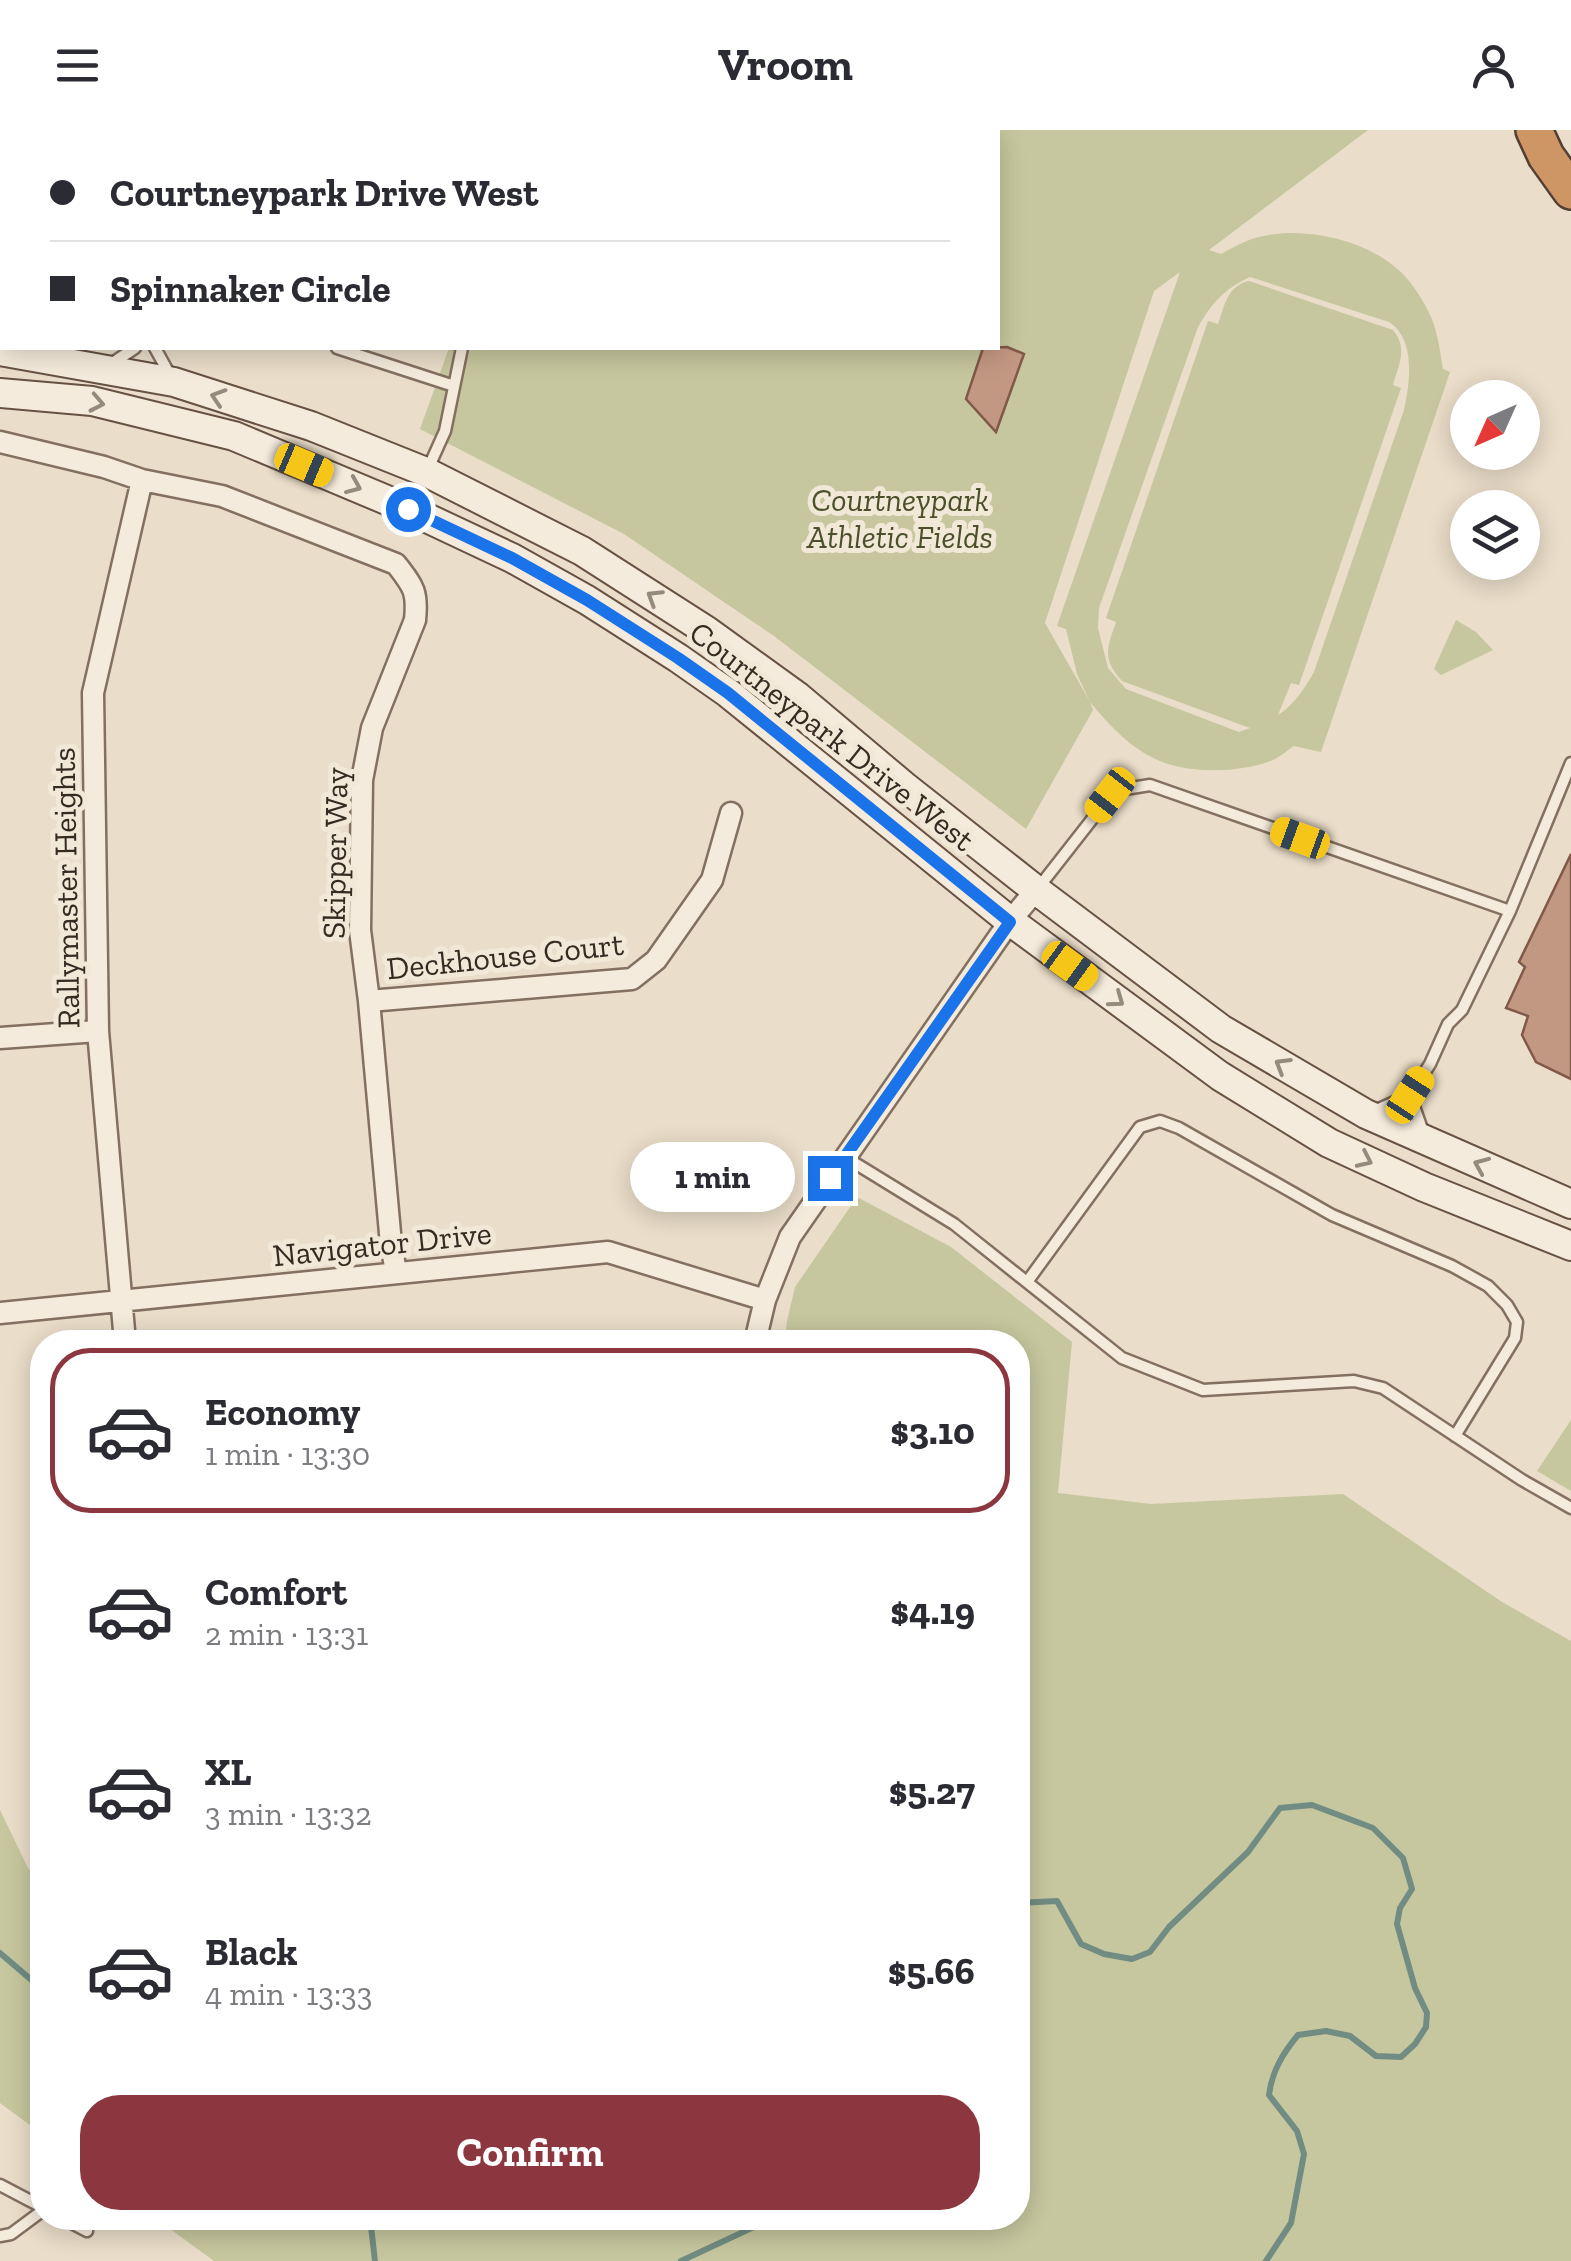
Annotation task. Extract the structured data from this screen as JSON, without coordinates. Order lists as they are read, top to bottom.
{
  "streets": {
    "main road": ["Courtneypark Drive West"],
    "street": [
      "Skipper Way",
      "Rallymaster Heights",
      "Deckhouse Court",
      "Navigator Drive"
    ]
  },
  "crossings": [
    ["Skipper Way", "Rallymaster Heights"],
    ["Skipper Way", "Deckhouse Court"],
    ["Skipper Way", "Navigator Drive"],
    ["Rallymaster Heights", "Navigator Drive"]
  ],
  "parks": ["Courtneypark Athletic Fields"],
  "north": "bottom left",
  "page": {
    "header": "Vroom",
    "banner": ["Courtneypark Drive West", "Spinnaker Circle"],
    "bubble": "1 min",
    "list": [
      {
        "name": "Economy",
        "note": "1 min · 13:30",
        "value": "$3.10"
      },
      {
        "name": "Comfort",
        "note": "2 min · 13:31",
        "value": "$4.19"
      },
      {
        "name": "XL",
        "note": "3 min · 13:32",
        "value": "$5.27"
      },
      {
        "name": "Black",
        "note": "4 min · 13:33",
        "value": "$5.66"
      }
    ],
    "buttons": "Confirm"
  }
}
